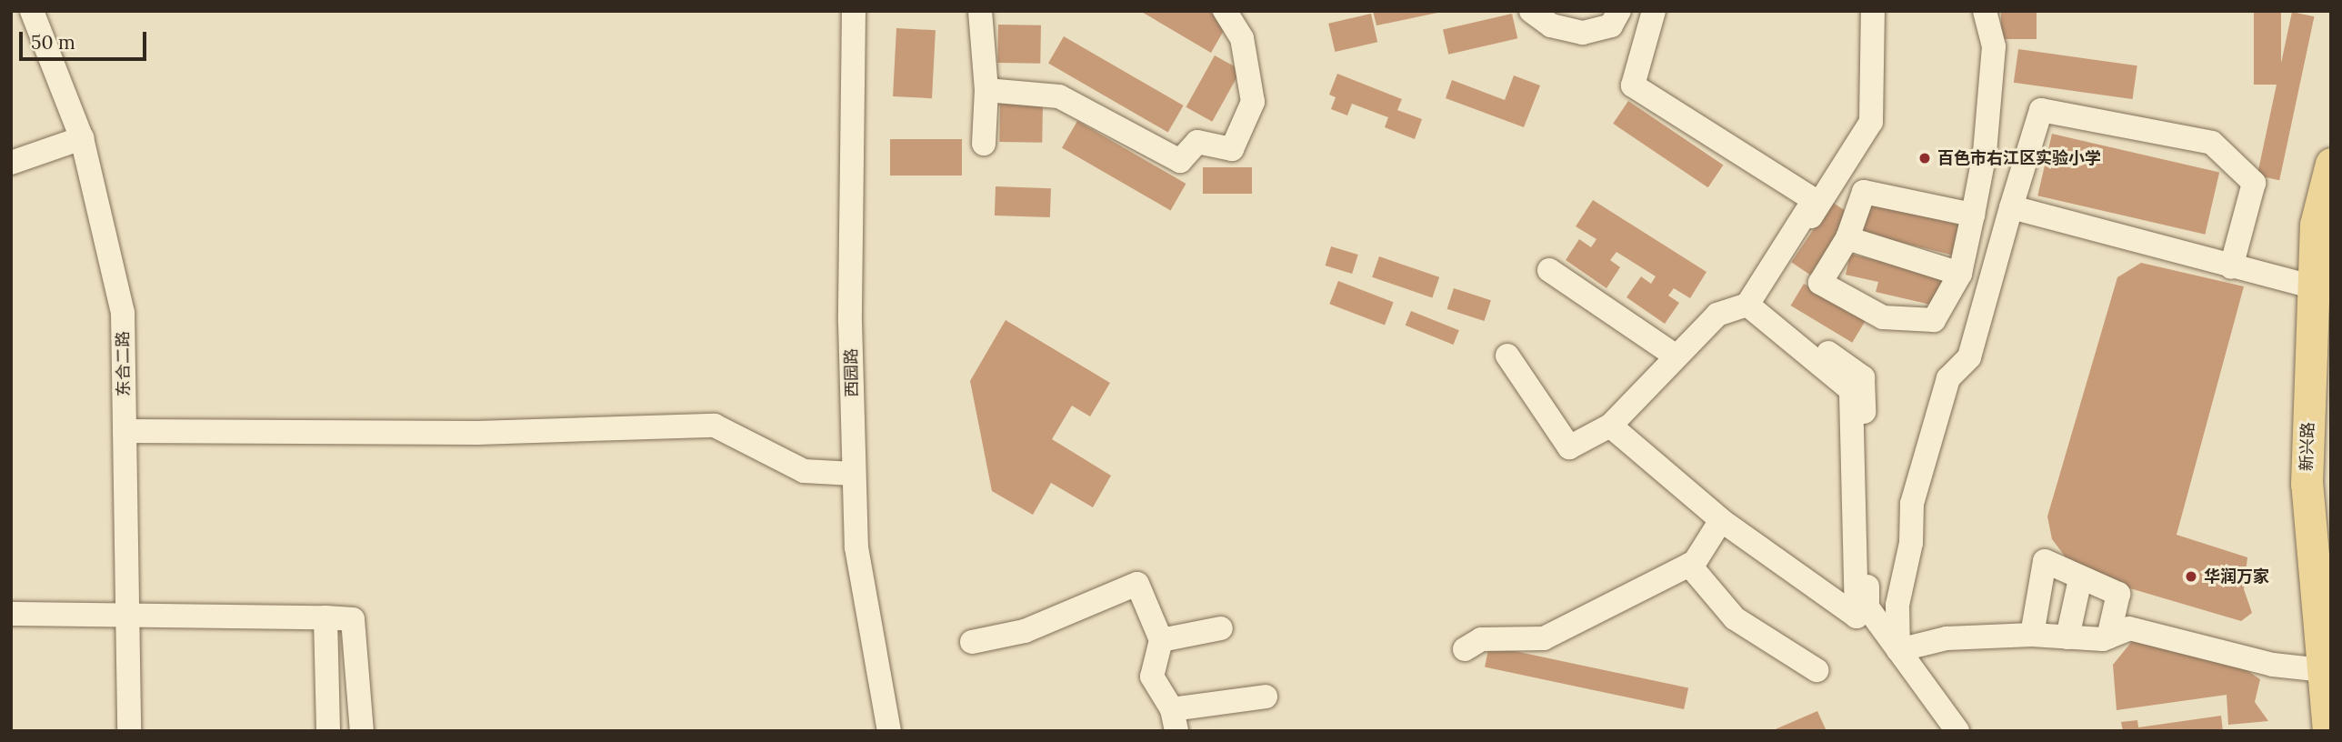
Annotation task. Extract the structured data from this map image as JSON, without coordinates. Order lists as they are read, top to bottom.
{
  "streets": {
    "main road": ["新兴路"],
    "street": ["东合二路", "西园路"]
  },
  "places": ["百色市右江区实验小学", "华润万家"],
  "scale_bar": "50 m"
}
